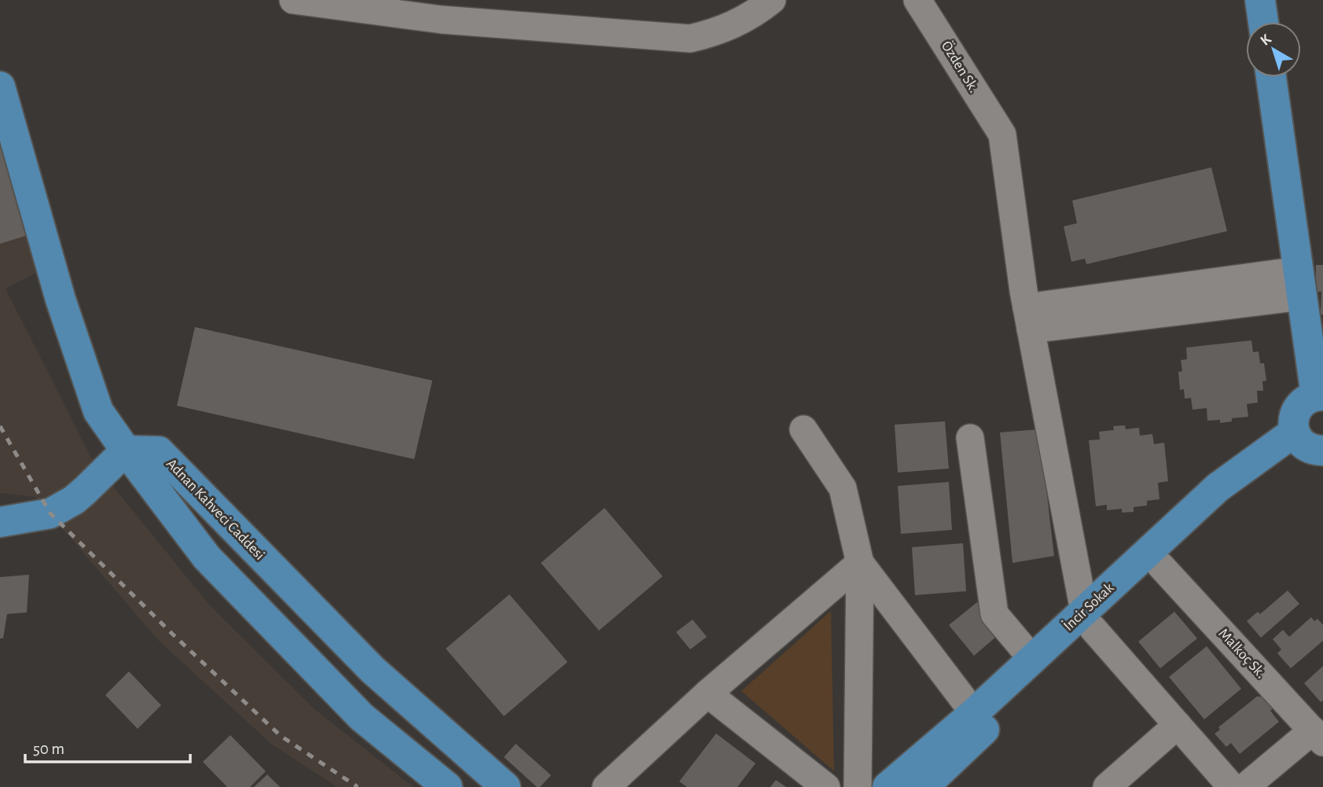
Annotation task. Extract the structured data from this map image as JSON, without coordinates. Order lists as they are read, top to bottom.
{
  "streets": {
    "main road": ["Adnan Kahveci Caddesi", "İncir Sokak"],
    "street": ["Özden Sk.", "Malkoç Sk."]
  },
  "crossings": [
    ["İncir Sokak", "Malkoç Sk."]
  ],
  "scale_bar": "50 m",
  "north": "top left"
}
